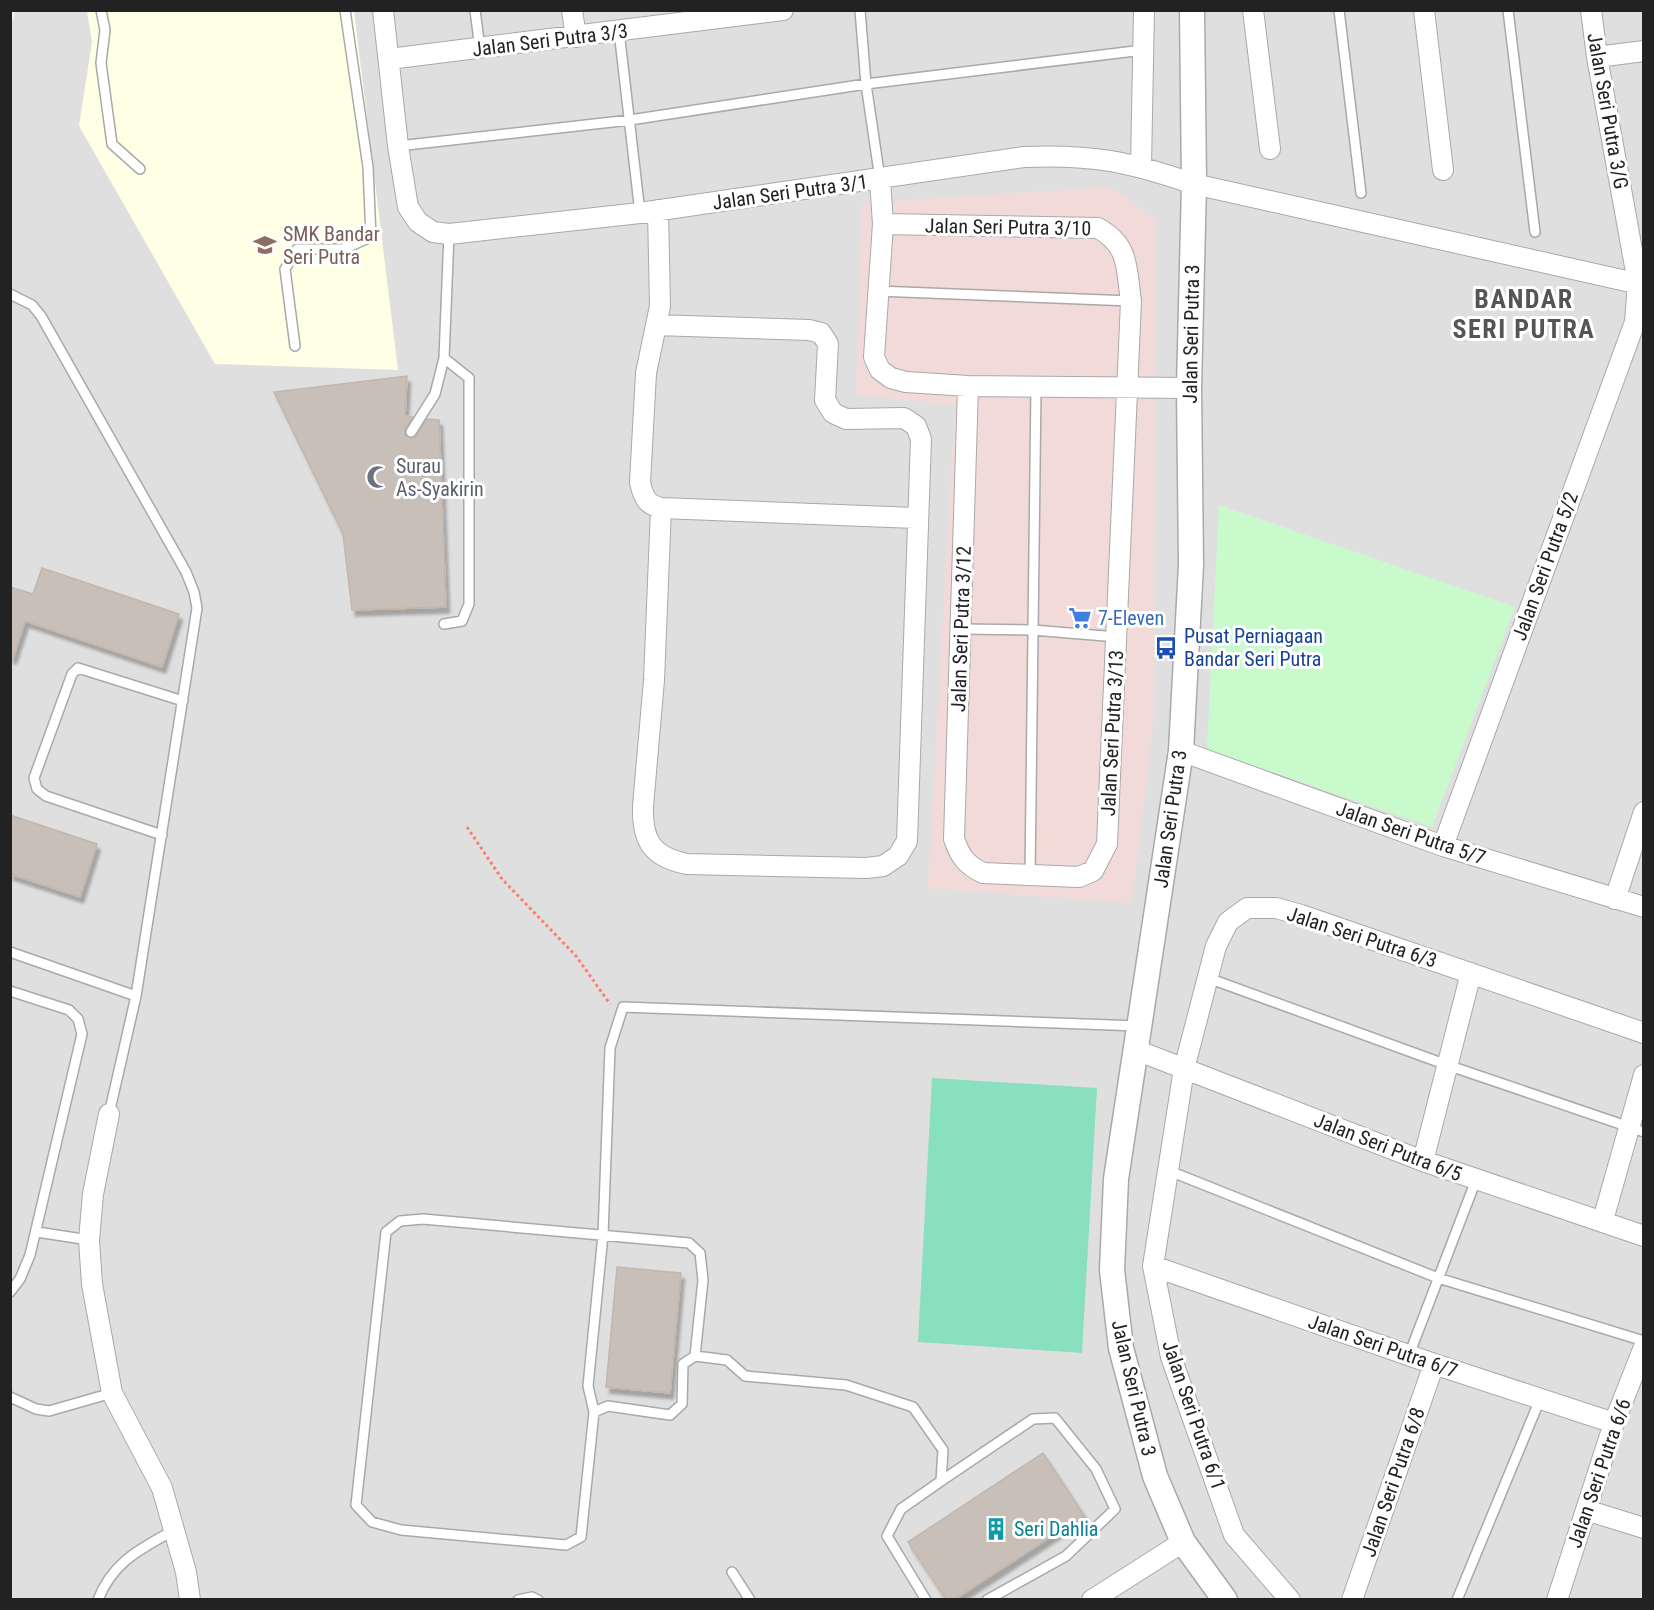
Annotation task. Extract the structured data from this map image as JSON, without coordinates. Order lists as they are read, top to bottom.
{
  "streets": {
    "street": [
      "Jalan Seri Putra 3/3",
      "Jalan Seri Putra 3/G",
      "Jalan Seri Putra 3/1",
      "Jalan Seri Putra 3/10",
      "Jalan Seri Putra 3",
      "Jalan Seri Putra 5/2",
      "Jalan Seri Putra 3/12",
      "Jalan Seri Putra 3/13",
      "Jalan Seri Putra 5/7",
      "Jalan Seri Putra 6/3",
      "Jalan Seri Putra 6/5",
      "Jalan Seri Putra 6/7",
      "Jalan Seri Putra 6/1",
      "Jalan Seri Putra 6/6",
      "Jalan Seri Putra 6/8"
    ]
  },
  "crossings": [
    ["Jalan Seri Putra 3/3", "Jalan Seri Putra 3/1"],
    ["Jalan Seri Putra 3/G", "Jalan Seri Putra 3/1"],
    ["Jalan Seri Putra 3/G", "Jalan Seri Putra 5/2"],
    ["Jalan Seri Putra 3/1", "Jalan Seri Putra 3"],
    ["Jalan Seri Putra 3/1", "Jalan Seri Putra 5/2"],
    ["Jalan Seri Putra 3/10", "Jalan Seri Putra 3/13"],
    ["Jalan Seri Putra 3", "Jalan Seri Putra 5/7"],
    ["Jalan Seri Putra 3", "Jalan Seri Putra 6/5"],
    ["Jalan Seri Putra 5/2", "Jalan Seri Putra 5/7"],
    ["Jalan Seri Putra 3/12", "Jalan Seri Putra 3/13"],
    ["Jalan Seri Putra 6/3", "Jalan Seri Putra 6/5"],
    ["Jalan Seri Putra 6/3", "Jalan Seri Putra 6/1"],
    ["Jalan Seri Putra 6/5", "Jalan Seri Putra 6/1"],
    ["Jalan Seri Putra 6/7", "Jalan Seri Putra 6/1"],
    ["Jalan Seri Putra 6/7", "Jalan Seri Putra 6/6"],
    ["Jalan Seri Putra 6/7", "Jalan Seri Putra 6/8"]
  ],
  "districts": ["BANDAR SERI PUTRA"],
  "places": {
    "school or university": ["SMK Bandar Seri Putra"],
    "mosque": ["Surau As-Syakirin"],
    "supermarket": ["7-Eleven"],
    "bus stop": ["Pusat Perniagaan Bandar Seri Putra"],
    "building": ["Seri Dahlia"]
  }
}
